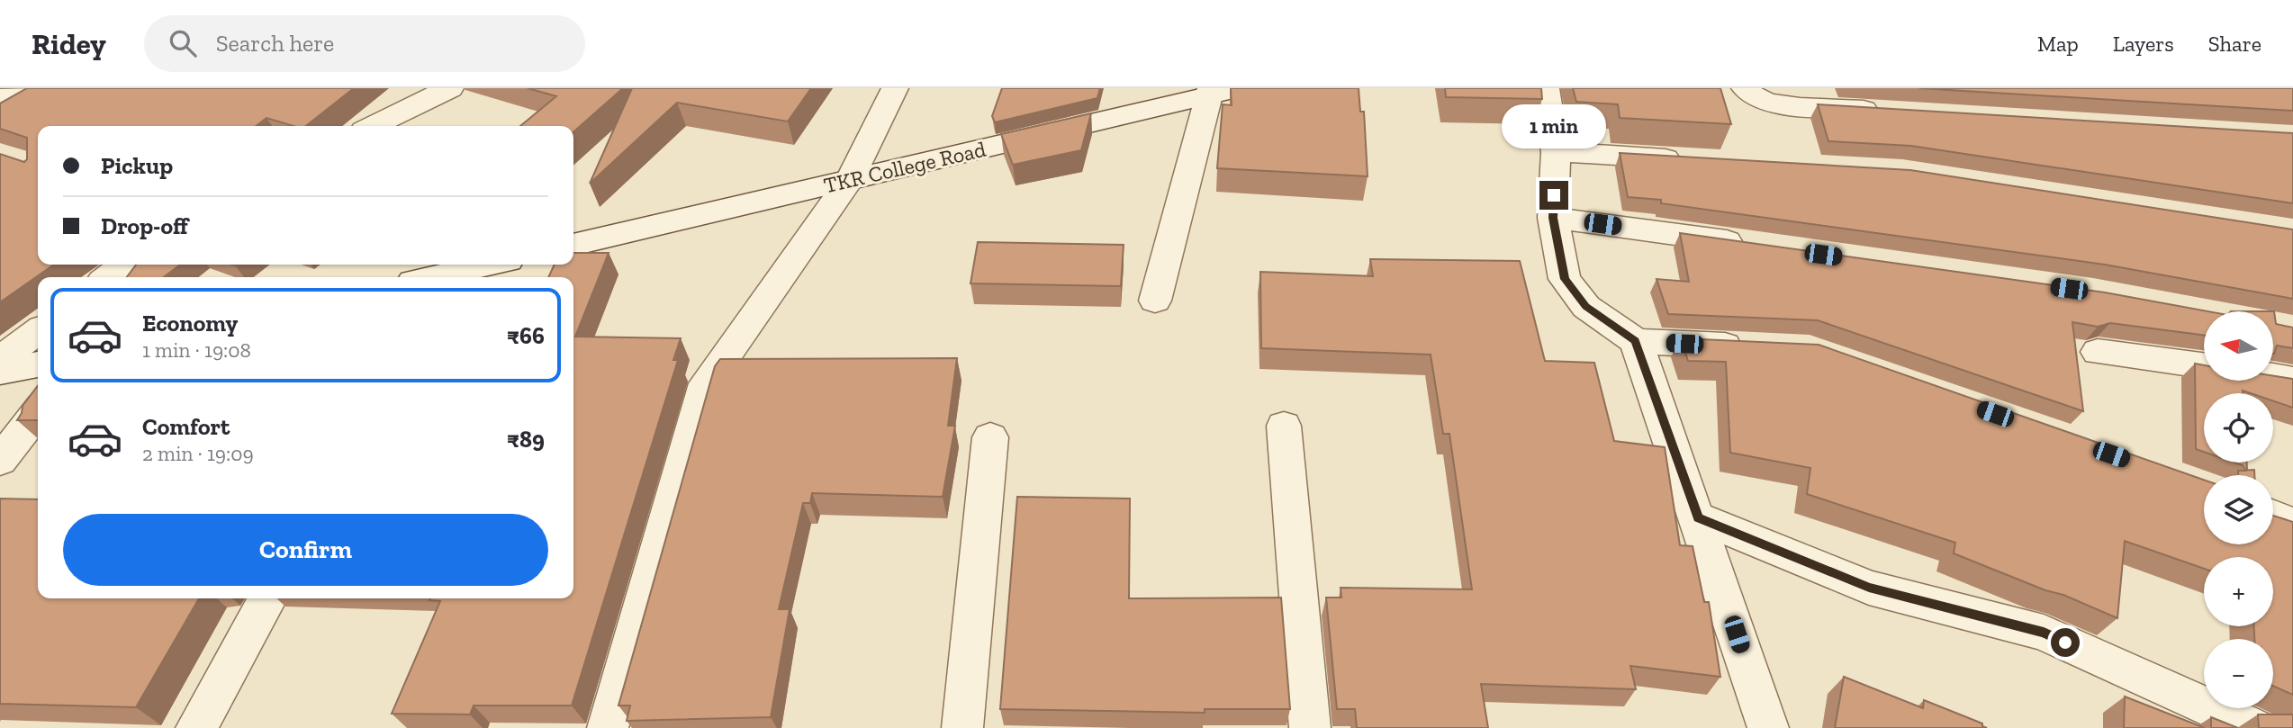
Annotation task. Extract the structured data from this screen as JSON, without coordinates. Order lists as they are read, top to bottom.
{
  "streets": {
    "street": ["TKR College Road"]
  },
  "north": "left",
  "page": {
    "header": "Ridey",
    "search": "Search here",
    "nav": ["Map", "Layers", "Share"],
    "bubble": "1 min",
    "banner": ["Pickup", "Drop-off"],
    "list": [
      {
        "name": "Economy",
        "note": "1 min · 19:08",
        "value": "₹66"
      },
      {
        "name": "Comfort",
        "note": "2 min · 19:09",
        "value": "₹89"
      }
    ],
    "map_buttons": ["+", "−"],
    "buttons": "Confirm"
  }
}
